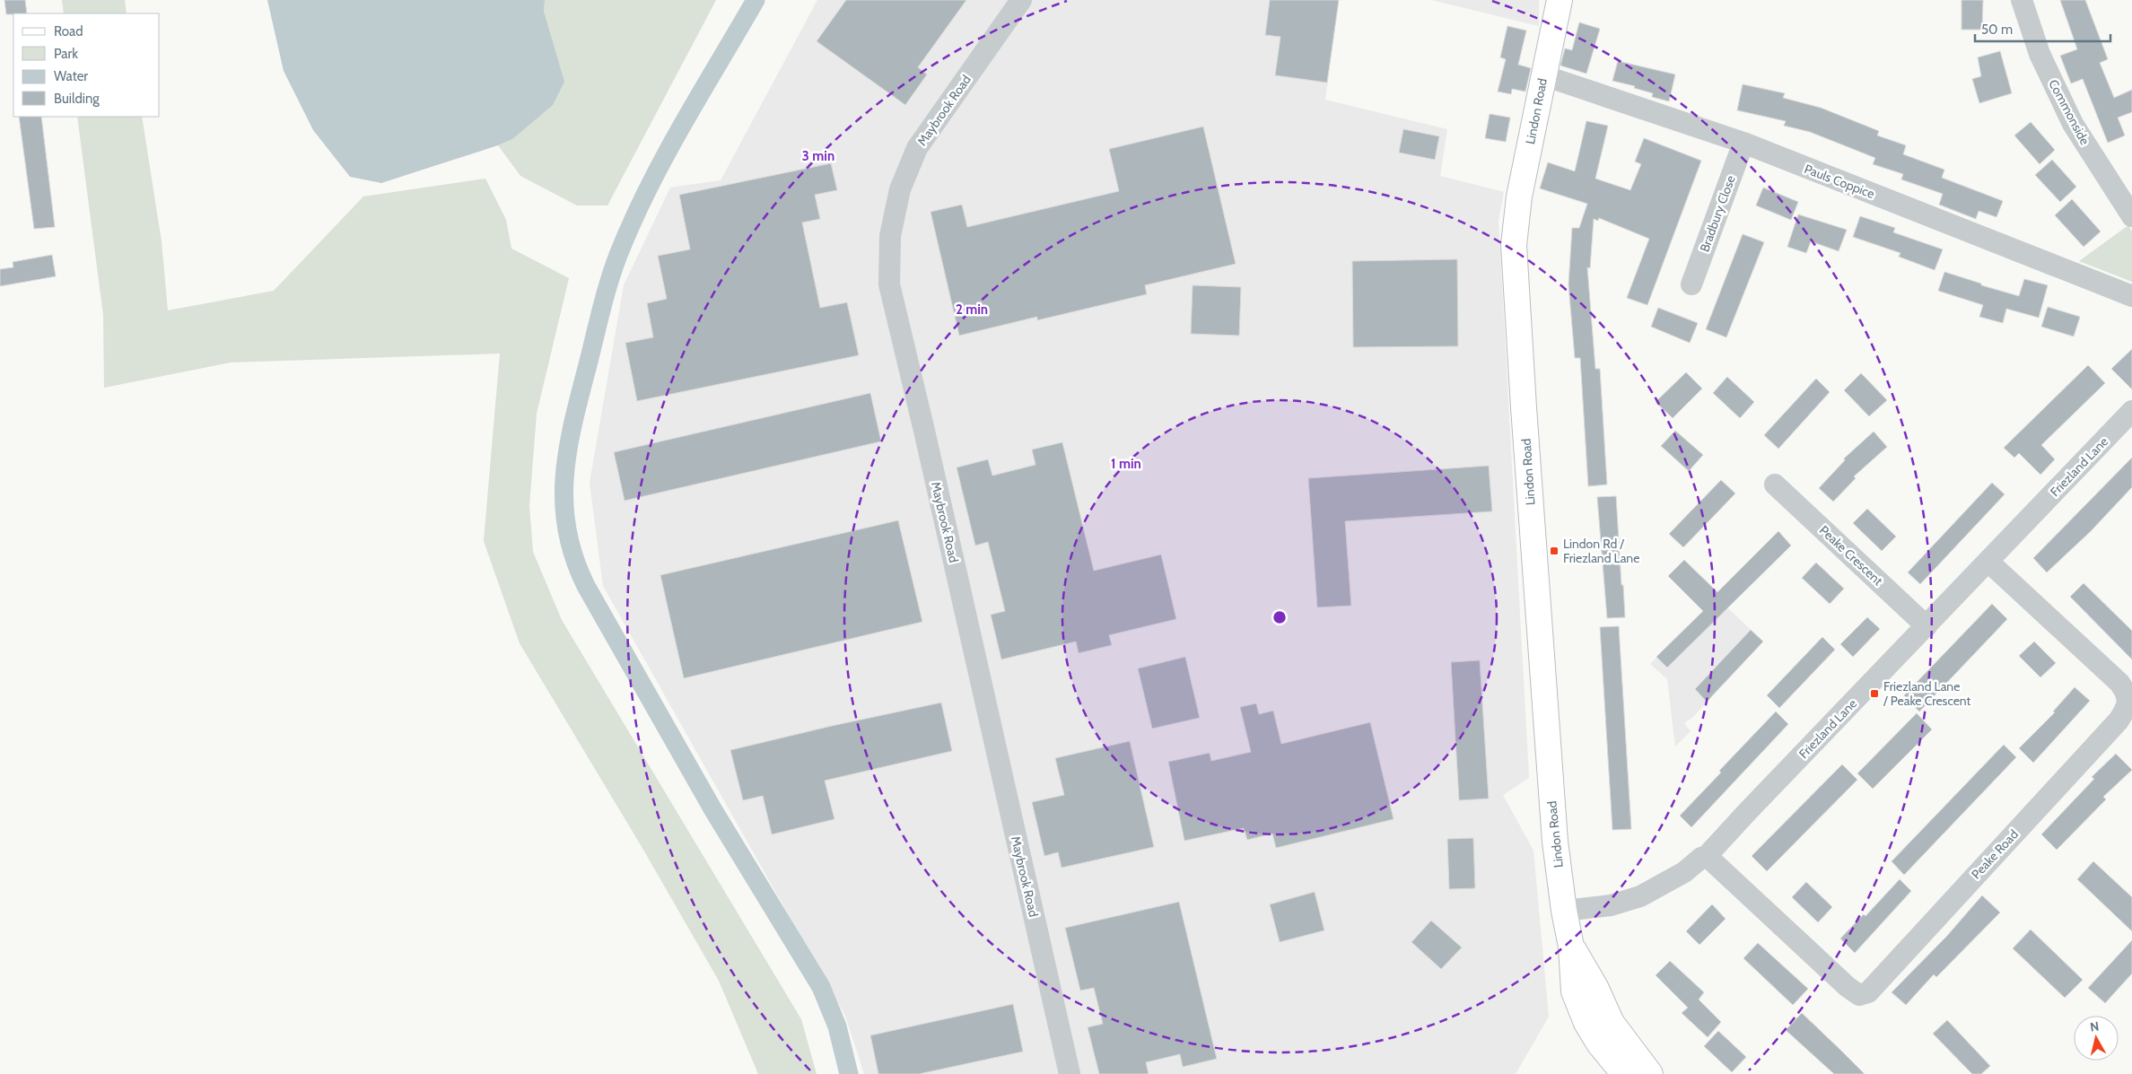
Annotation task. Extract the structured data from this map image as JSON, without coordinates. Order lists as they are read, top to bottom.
{
  "streets": {
    "main road": ["Lindon Road"],
    "street": [
      "Maybrook Road",
      "Commonside",
      "Pauls Coppice",
      "Bradbury Close",
      "Friezland Lane",
      "Peake Crescent",
      "Peake Road"
    ]
  },
  "crossings": [
    ["Lindon Road", "Pauls Coppice"],
    ["Lindon Road", "Friezland Lane"],
    ["Pauls Coppice", "Bradbury Close"],
    ["Friezland Lane", "Peake Crescent"],
    ["Friezland Lane", "Peake Road"]
  ],
  "places": {
    "transit": ["Lindon Rd / Friezland Lane", "Friezland Lane / Peake Crescent"]
  },
  "legend": [
    "Road",
    "Park",
    "Water",
    "Building"
  ],
  "scale_bar": "50 m",
  "north": "top",
  "rings": ["3 min", "2 min", "1 min"]
}
